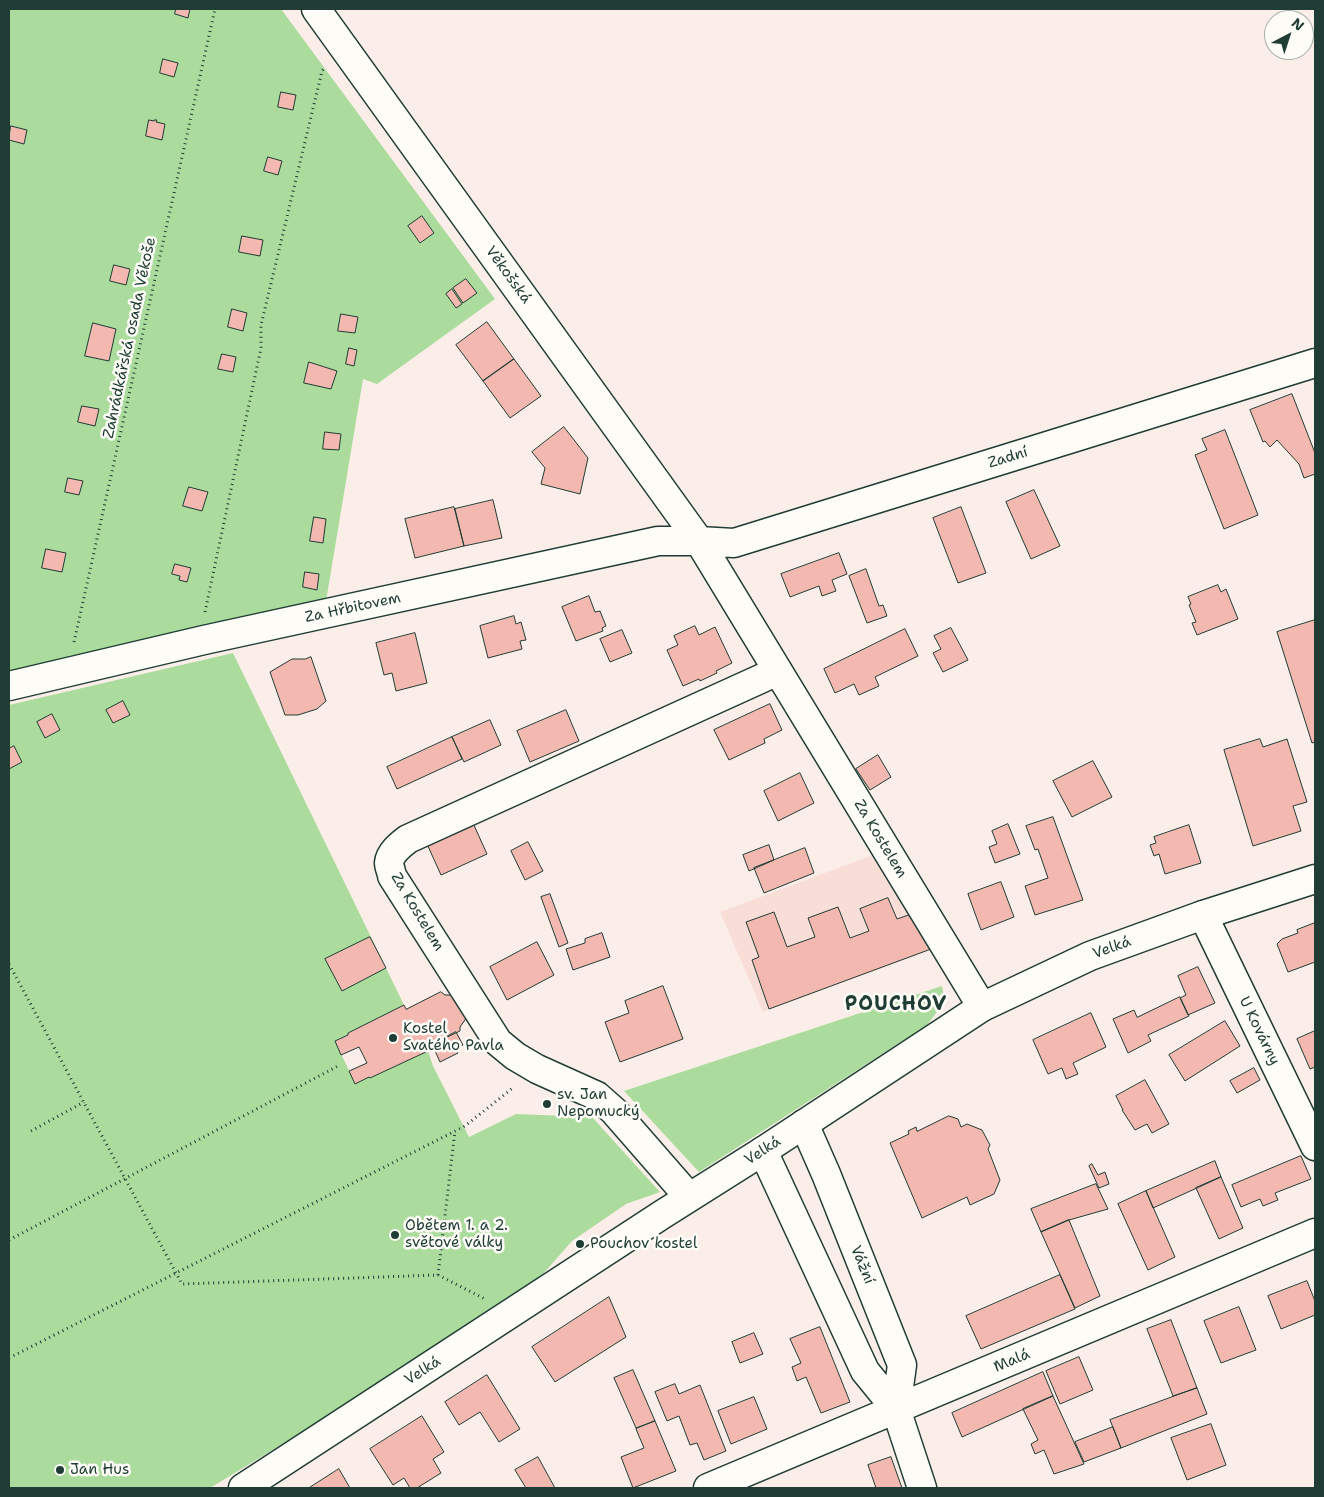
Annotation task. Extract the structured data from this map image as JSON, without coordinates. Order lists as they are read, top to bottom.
{
  "streets": {
    "street": [
      "Věkošská",
      "Zadní",
      "Za Hřbitovem",
      "Za Kostelem",
      "Velká",
      "U Kovárny",
      "Vážní",
      "Malá"
    ],
    "path": ["Zahrádkářská osada Věkoše"]
  },
  "crossings": [
    ["Věkošská", "Zadní"],
    ["Věkošská", "Za Hřbitovem"],
    ["Věkošská", "Za Kostelem"],
    ["Zahrádkářská osada Věkoše", "Za Hřbitovem"],
    ["Zadní", "Za Hřbitovem"],
    ["Zadní", "Za Kostelem"],
    ["Za Hřbitovem", "Za Kostelem"],
    ["Za Kostelem", "Velká"],
    ["Velká", "U Kovárny"],
    ["Velká", "Vážní"],
    ["Vážní", "Malá"]
  ],
  "districts": ["POUCHOV"],
  "places": [
    "Kostel Svatého Pavla",
    "sv. Jan Nepomucký",
    "Obětem 1. a 2. světové války",
    "Pouchov kostel",
    "Jan Hus"
  ],
  "north": "top right"
}
